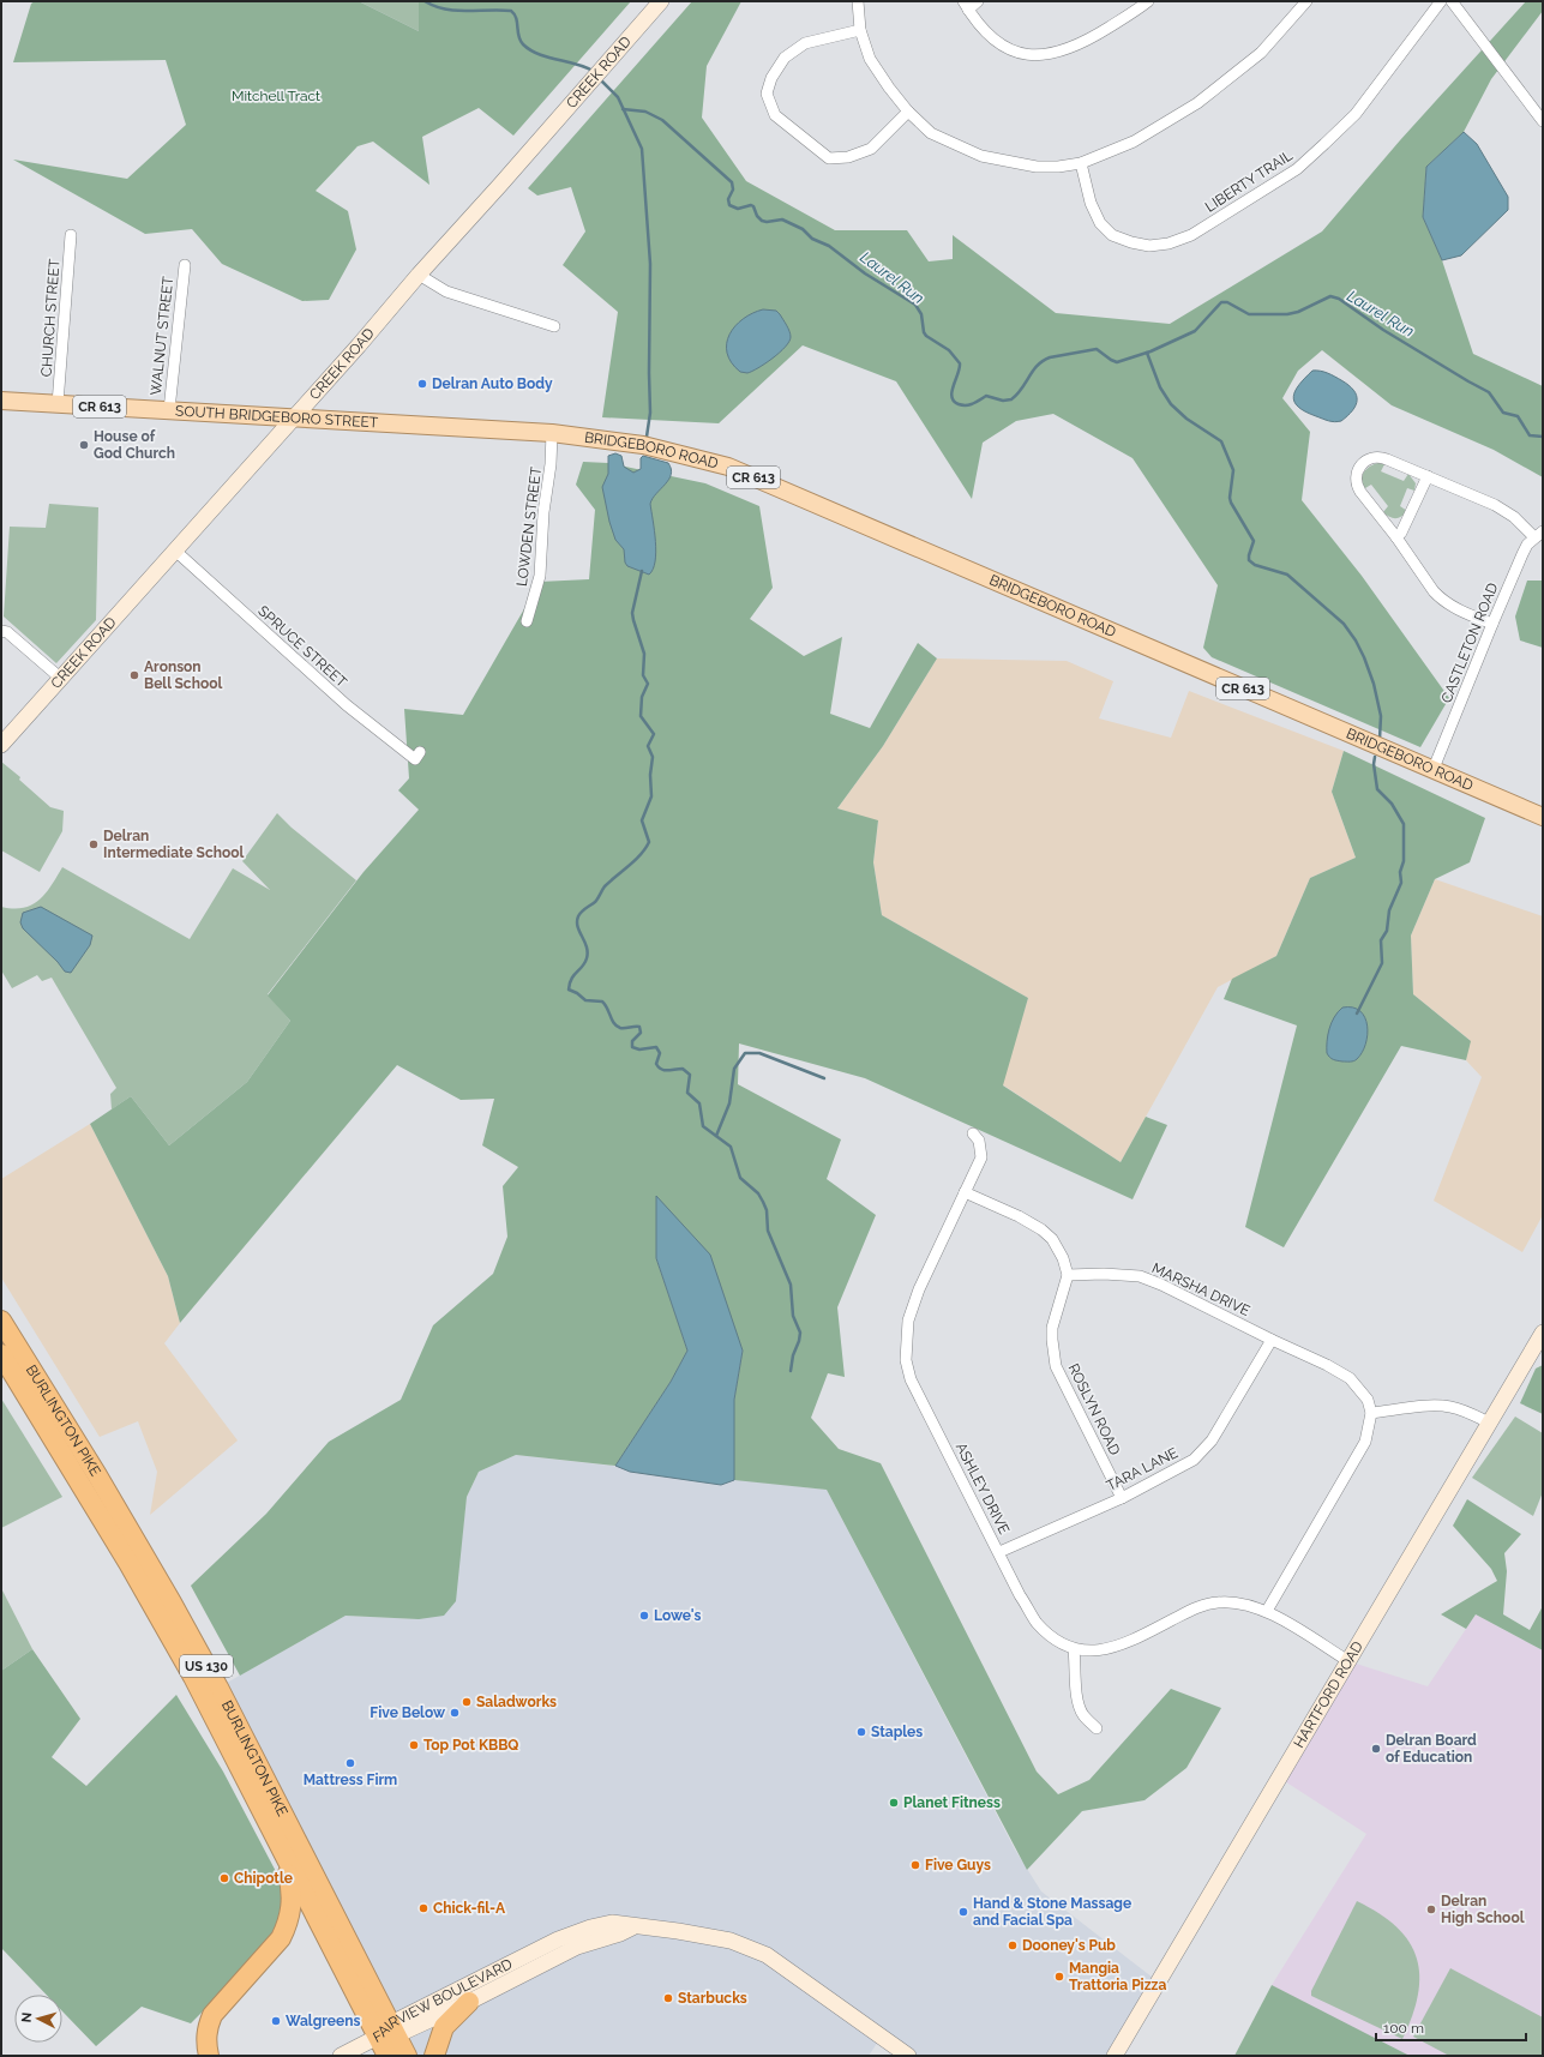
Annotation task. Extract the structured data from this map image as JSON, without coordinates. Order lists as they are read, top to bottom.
{
  "streets": {
    "highway": ["BURLINGTON PIKE", "US 130"],
    "main road": [
      "CREEK ROAD",
      "CR 613",
      "SOUTH BRIDGEBORO STREET",
      "BRIDGEBORO ROAD",
      "HARTFORD ROAD",
      "FAIRVIEW BOULEVARD"
    ],
    "street": [
      "LIBERTY TRAIL",
      "CHURCH STREET",
      "WALNUT STREET",
      "LOWDEN STREET",
      "CASTLETON ROAD",
      "SPRUCE STREET",
      "MARSHA DRIVE",
      "ROSLYN ROAD",
      "TARA LANE",
      "ASHLEY DRIVE"
    ]
  },
  "crossings": [
    ["CREEK ROAD", "SOUTH BRIDGEBORO STREET"],
    ["CREEK ROAD", "SPRUCE STREET"],
    ["CHURCH STREET", "SOUTH BRIDGEBORO STREET"],
    ["WALNUT STREET", "SOUTH BRIDGEBORO STREET"],
    ["SOUTH BRIDGEBORO STREET", "BRIDGEBORO ROAD"],
    ["SOUTH BRIDGEBORO STREET", "LOWDEN STREET"],
    ["BRIDGEBORO ROAD", "LOWDEN STREET"],
    ["BRIDGEBORO ROAD", "CASTLETON ROAD"],
    ["MARSHA DRIVE", "ROSLYN ROAD"],
    ["MARSHA DRIVE", "TARA LANE"],
    ["ROSLYN ROAD", "TARA LANE"],
    ["BURLINGTON PIKE", "FAIRVIEW BOULEVARD"],
    ["TARA LANE", "ASHLEY DRIVE"],
    ["ASHLEY DRIVE", "HARTFORD ROAD"]
  ],
  "water": ["Laurel Run"],
  "parks": ["Mitchell Tract"],
  "places": [
    "Delran Auto Body",
    "House of God Church",
    "Aronson Bell School",
    "Delran Intermediate School",
    "Lowe's",
    "Saladworks",
    "Five Below",
    "Staples",
    "Top Pot KBBQ",
    "Delran Board of Education",
    "Mattress Firm",
    "Planet Fitness",
    "Five Guys",
    "Chipotle",
    "Chick-fil-A",
    "Delran High School",
    "Hand & Stone Massage and Facial Spa",
    "Dooney's Pub",
    "Mangia Trattoria Pizza",
    "Starbucks",
    "Walgreens"
  ],
  "scale_bar": "100 m",
  "north": "left"
}
